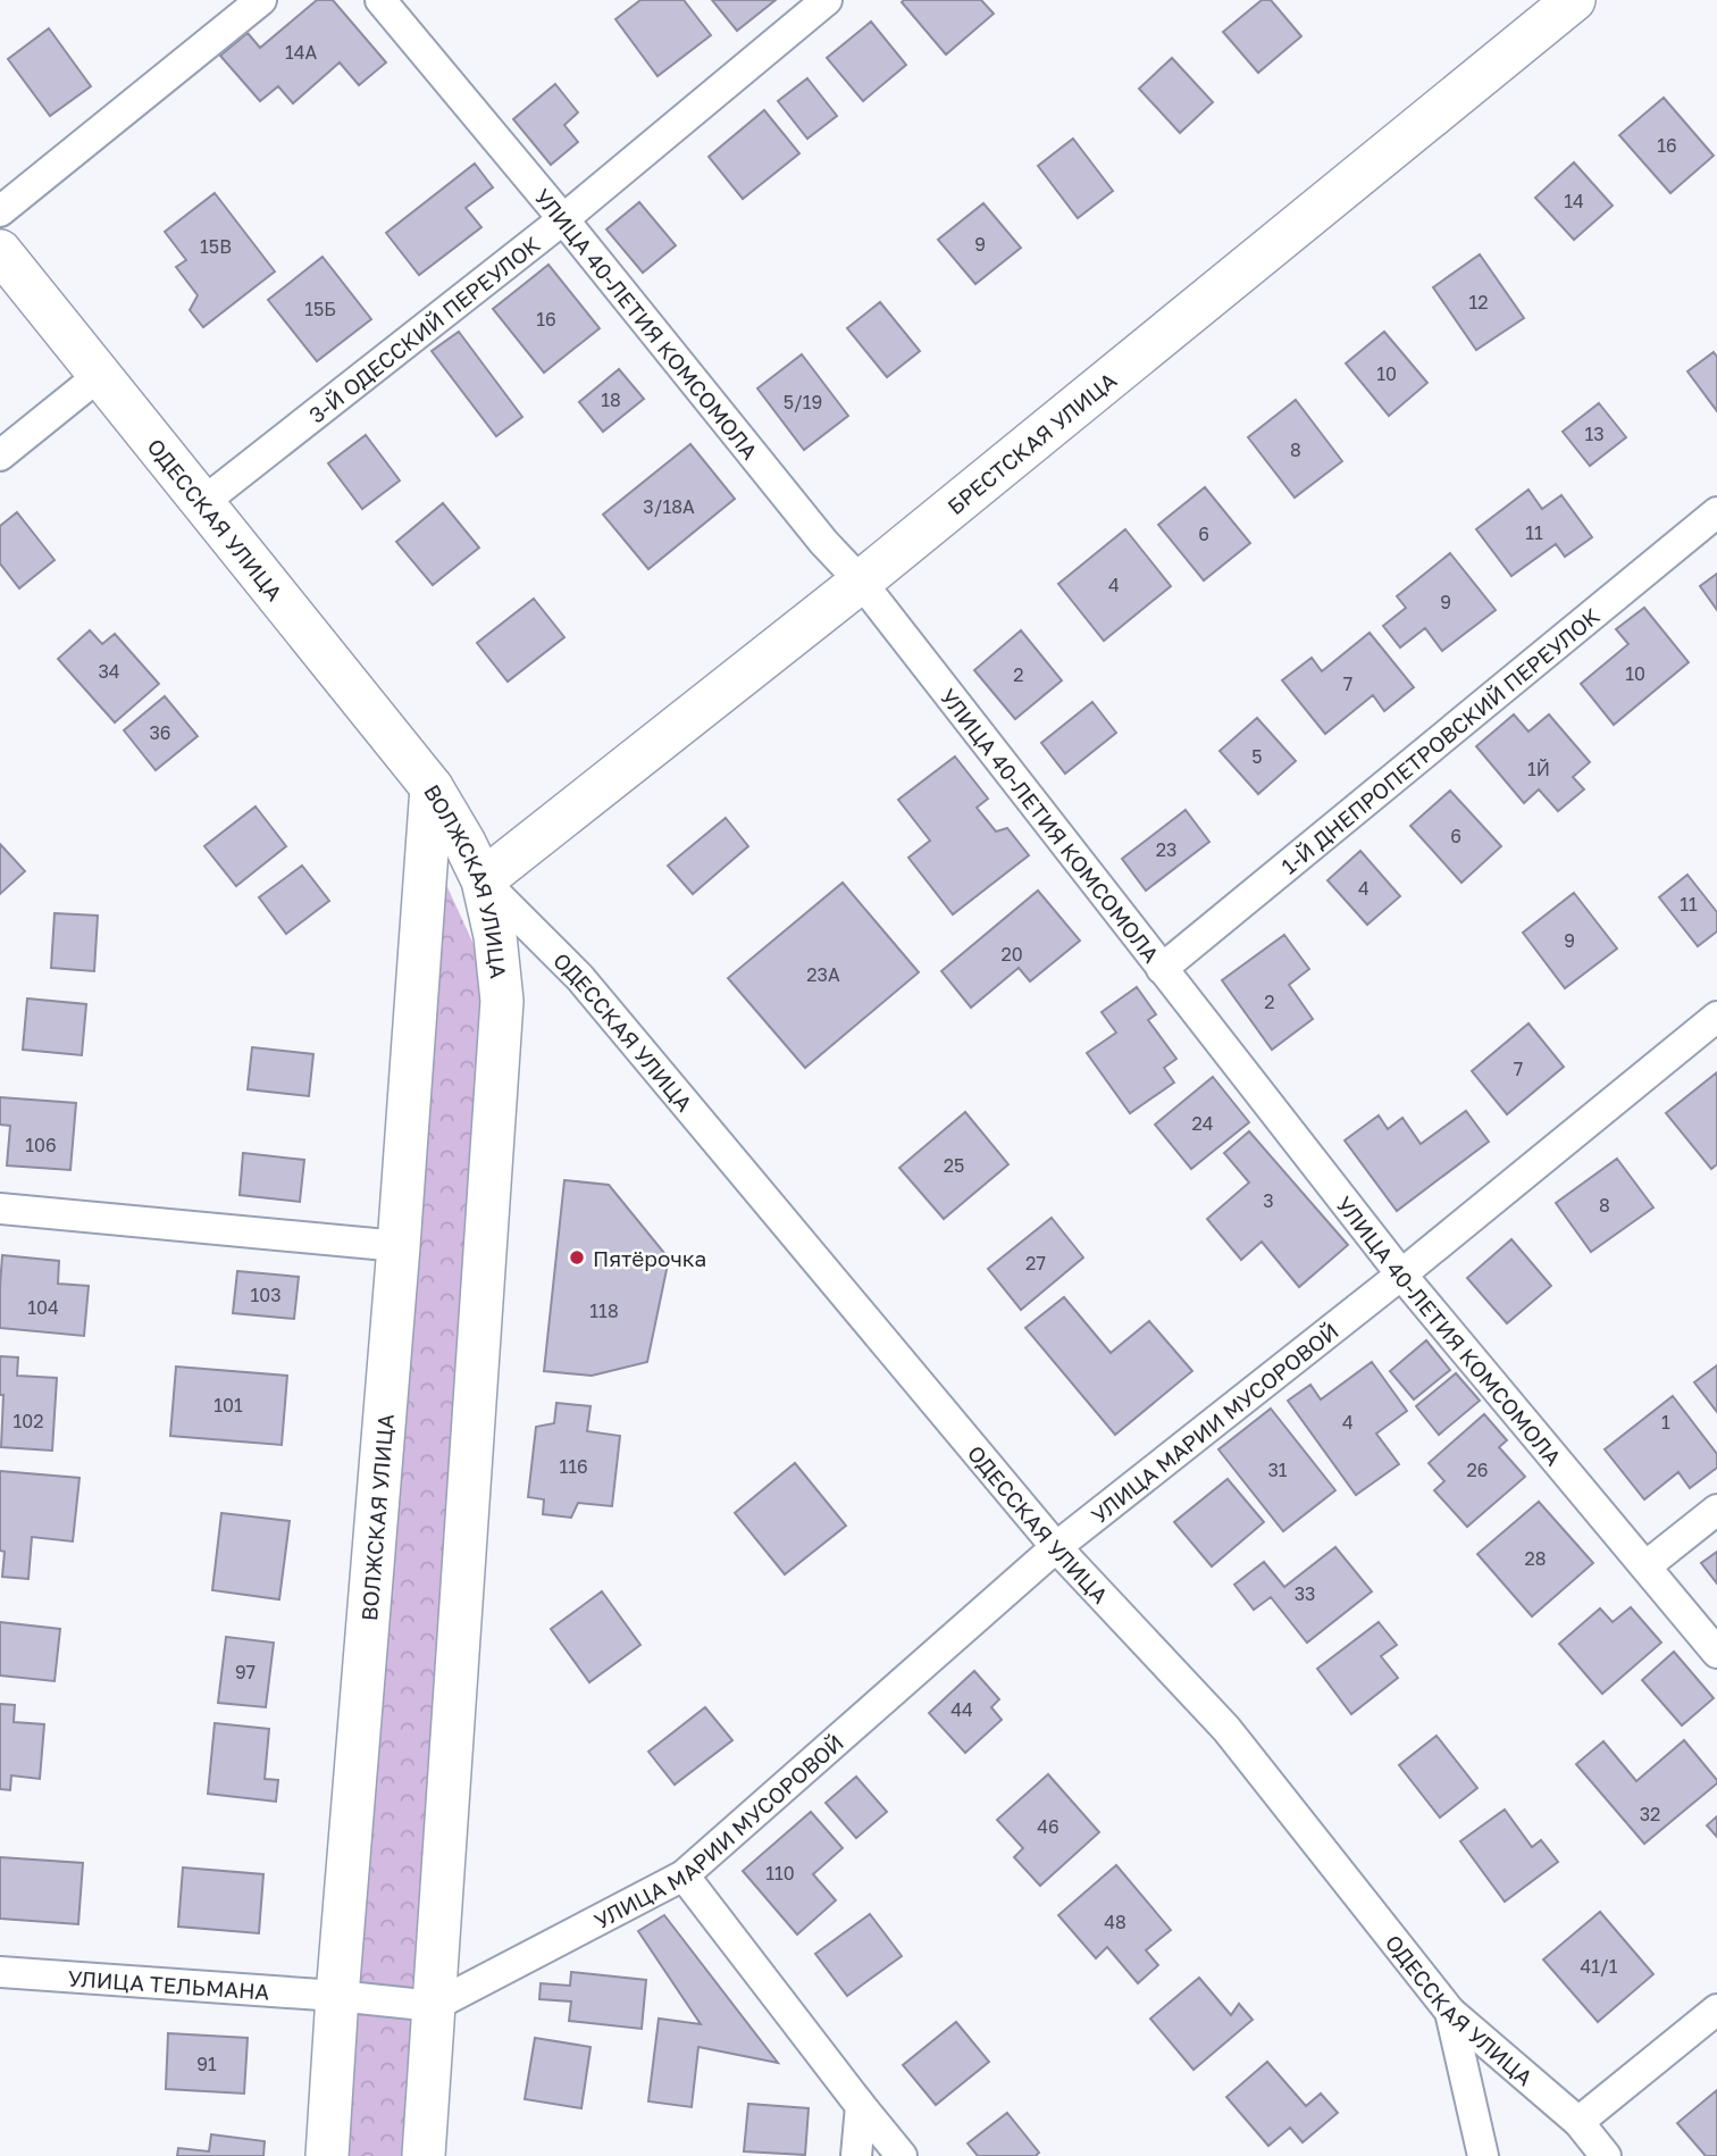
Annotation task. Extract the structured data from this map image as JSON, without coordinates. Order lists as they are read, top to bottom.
{
  "streets": {
    "main road": ["БРЕСТСКАЯ УЛИЦА", "ОДЕССКАЯ УЛИЦА", "ВОЛЖСКАЯ УЛИЦА"],
    "street": [
      "УЛИЦА 40-ЛЕТИЯ КОМСОМОЛА",
      "3-Й ОДЕССКИЙ ПЕРЕУЛОК",
      "1-Й ДНЕПРОПЕТРОВСКИЙ ПЕРЕУЛОК",
      "УЛИЦА МАРИИ МУСОРОВОЙ",
      "УЛИЦА ТЕЛЬМАНА"
    ]
  },
  "crossings": [
    ["УЛИЦА 40-ЛЕТИЯ КОМСОМОЛА", "3-Й ОДЕССКИЙ ПЕРЕУЛОК"],
    ["УЛИЦА 40-ЛЕТИЯ КОМСОМОЛА", "БРЕСТСКАЯ УЛИЦА"],
    ["УЛИЦА 40-ЛЕТИЯ КОМСОМОЛА", "1-Й ДНЕПРОПЕТРОВСКИЙ ПЕРЕУЛОК"],
    ["УЛИЦА 40-ЛЕТИЯ КОМСОМОЛА", "УЛИЦА МАРИИ МУСОРОВОЙ"],
    ["3-Й ОДЕССКИЙ ПЕРЕУЛОК", "ОДЕССКАЯ УЛИЦА"],
    ["БРЕСТСКАЯ УЛИЦА", "ОДЕССКАЯ УЛИЦА"],
    ["БРЕСТСКАЯ УЛИЦА", "ВОЛЖСКАЯ УЛИЦА"],
    ["ОДЕССКАЯ УЛИЦА", "ВОЛЖСКАЯ УЛИЦА"],
    ["ОДЕССКАЯ УЛИЦА", "УЛИЦА МАРИИ МУСОРОВОЙ"],
    ["ВОЛЖСКАЯ УЛИЦА", "УЛИЦА МАРИИ МУСОРОВОЙ"],
    ["ВОЛЖСКАЯ УЛИЦА", "УЛИЦА ТЕЛЬМАНА"],
    ["УЛИЦА МАРИИ МУСОРОВОЙ", "УЛИЦА ТЕЛЬМАНА"]
  ],
  "places": ["Пятёрочка"],
  "house_numbers": [
    "14А",
    "16",
    "14",
    "9",
    "15В",
    "12",
    "15Б",
    "16",
    "10",
    "18",
    "5/19",
    "13",
    "8",
    "3/18А",
    "11",
    "6",
    "4",
    "9",
    "34",
    "10",
    "2",
    "7",
    "36",
    "5",
    "1Й",
    "6",
    "23",
    "4",
    "11",
    "9",
    "20",
    "23А",
    "2",
    "7",
    "24",
    "106",
    "25",
    "3",
    "8",
    "27",
    "103",
    "104",
    "118",
    "101",
    "102",
    "4",
    "1",
    "116",
    "31",
    "26",
    "28",
    "33",
    "97",
    "44",
    "32",
    "46",
    "110",
    "48",
    "41/1",
    "91"
  ]
}
